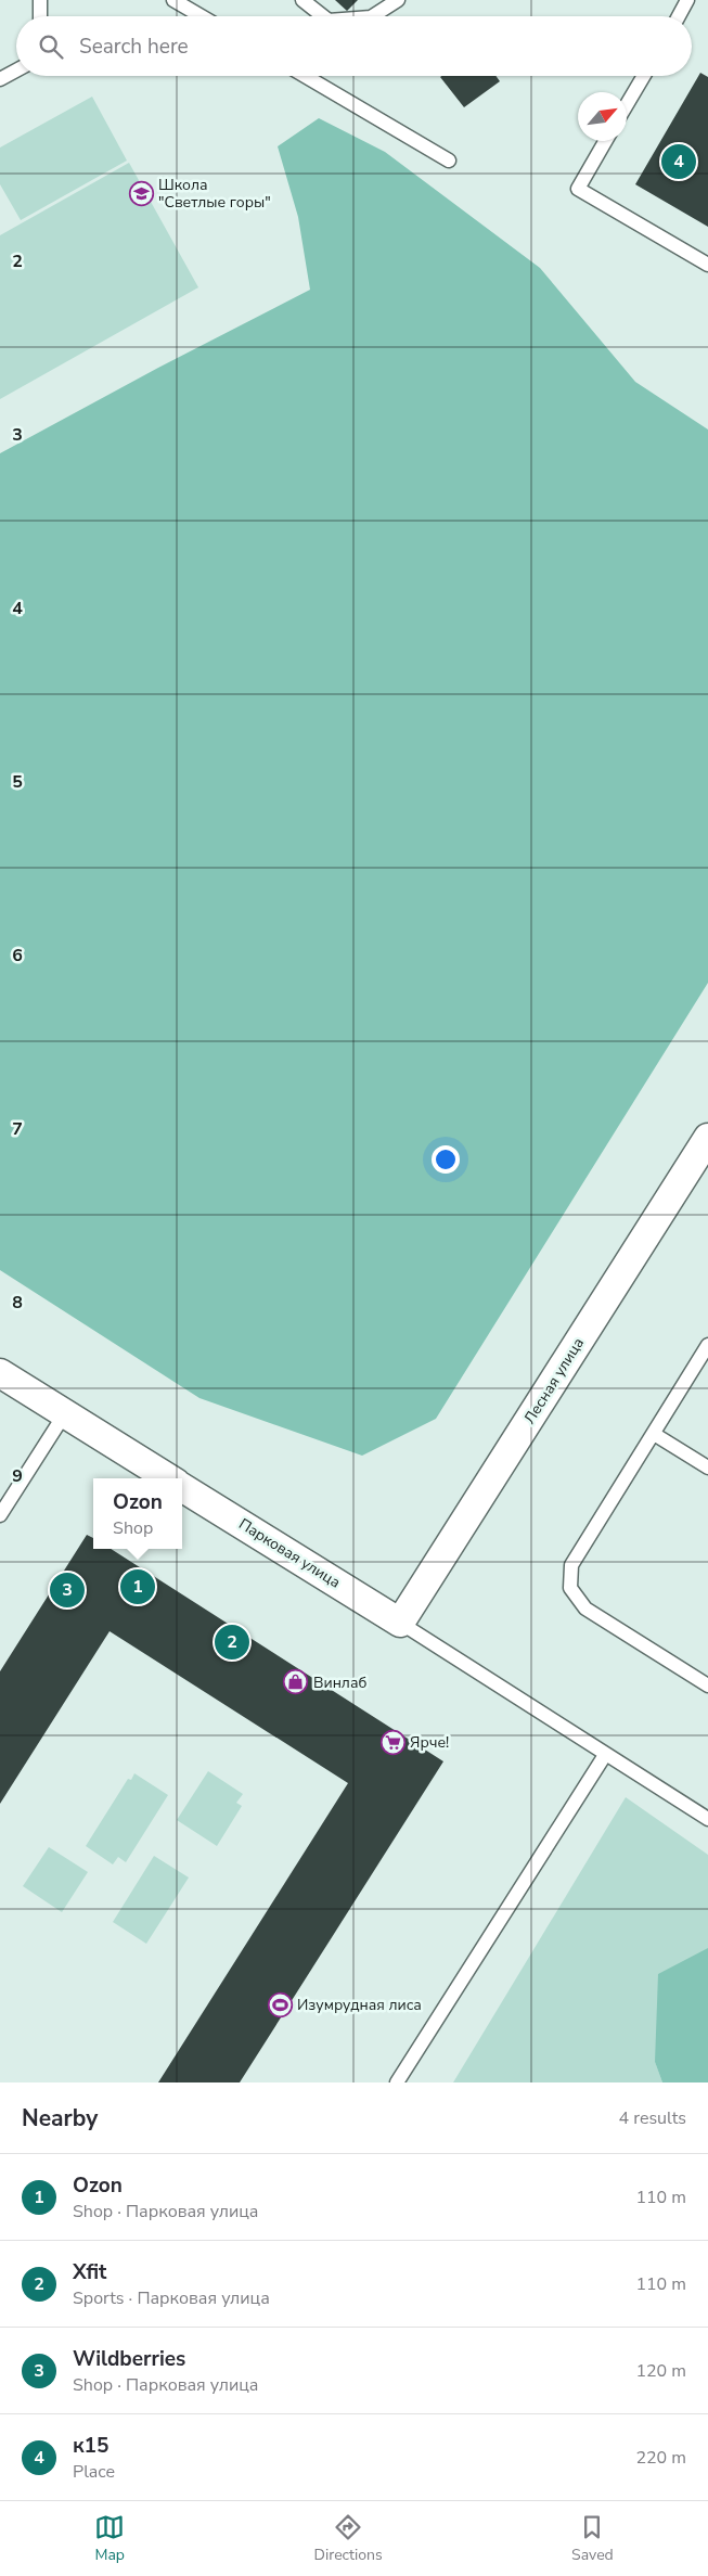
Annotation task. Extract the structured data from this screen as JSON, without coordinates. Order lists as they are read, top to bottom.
{
  "streets": {
    "street": ["Лесная улица", "Парковая улица"]
  },
  "crossings": [
    ["Лесная улица", "Парковая улица"]
  ],
  "places": {
    "school or university": ["Школа \"Светлые горы\""],
    "shop": ["Винлаб"],
    "supermarket": ["Ярче!"],
    "sports": ["Изумрудная лиса"]
  },
  "north": "top right",
  "page": {
    "search": "Search here",
    "pins": [
      "4",
      "1",
      "3",
      "2"
    ],
    "popup": ["Ozon", "Shop"],
    "heading": ["Nearby", "4 results"],
    "list": [
      {
        "mark": "1",
        "name": "Ozon",
        "note": "Shop · Парковая улица",
        "value": "110 m"
      },
      {
        "mark": "2",
        "name": "Xfit",
        "note": "Sports · Парковая улица",
        "value": "110 m"
      },
      {
        "mark": "3",
        "name": "Wildberries",
        "note": "Shop · Парковая улица",
        "value": "120 m"
      },
      {
        "mark": "4",
        "name": "к15",
        "note": "Place",
        "value": "220 m"
      }
    ],
    "nav": ["Map", "Directions", "Saved"]
  },
  "grid": {
    "rows": [
      "2",
      "3",
      "4",
      "5",
      "6",
      "7",
      "8",
      "9"
    ]
  }
}
